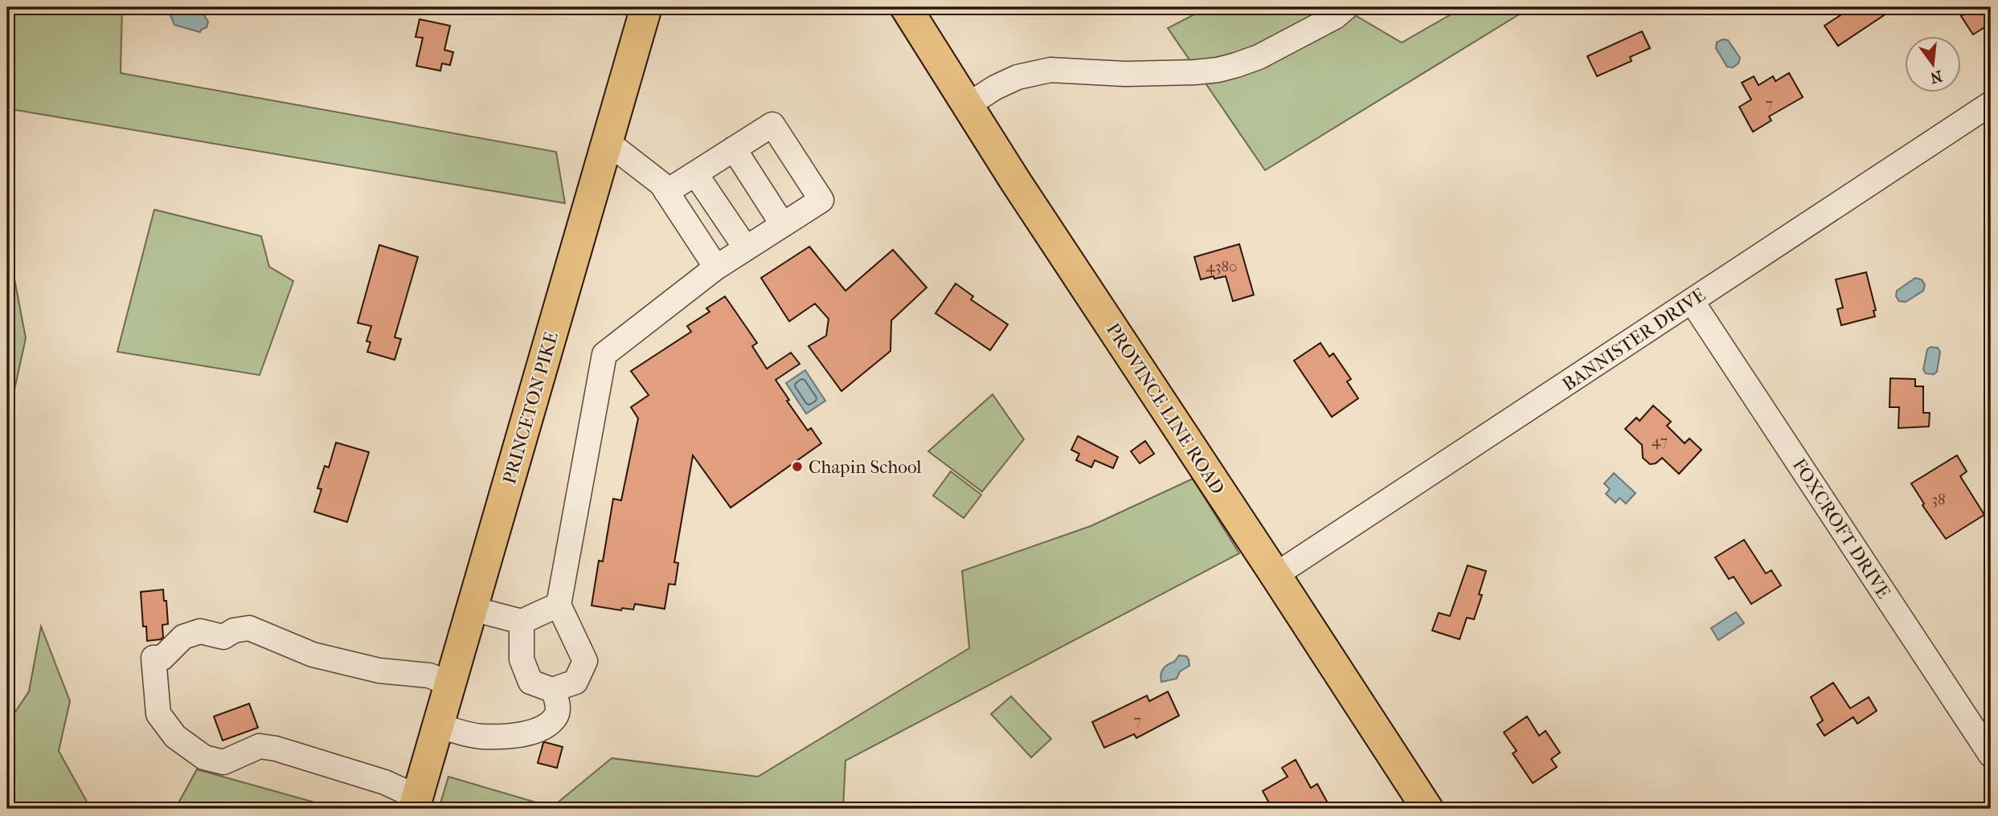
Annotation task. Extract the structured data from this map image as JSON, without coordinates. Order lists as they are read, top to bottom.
{
  "streets": {
    "main road": ["PRINCETON PIKE", "PROVINCE LINE ROAD"],
    "street": ["BANNISTER DRIVE", "FOXCROFT DRIVE"]
  },
  "crossings": [
    ["BANNISTER DRIVE", "PROVINCE LINE ROAD"],
    ["BANNISTER DRIVE", "FOXCROFT DRIVE"]
  ],
  "places": ["Chapin School"],
  "house_numbers": [
    "7",
    "4380",
    "47",
    "38",
    "7"
  ],
  "north": "bottom"
}
